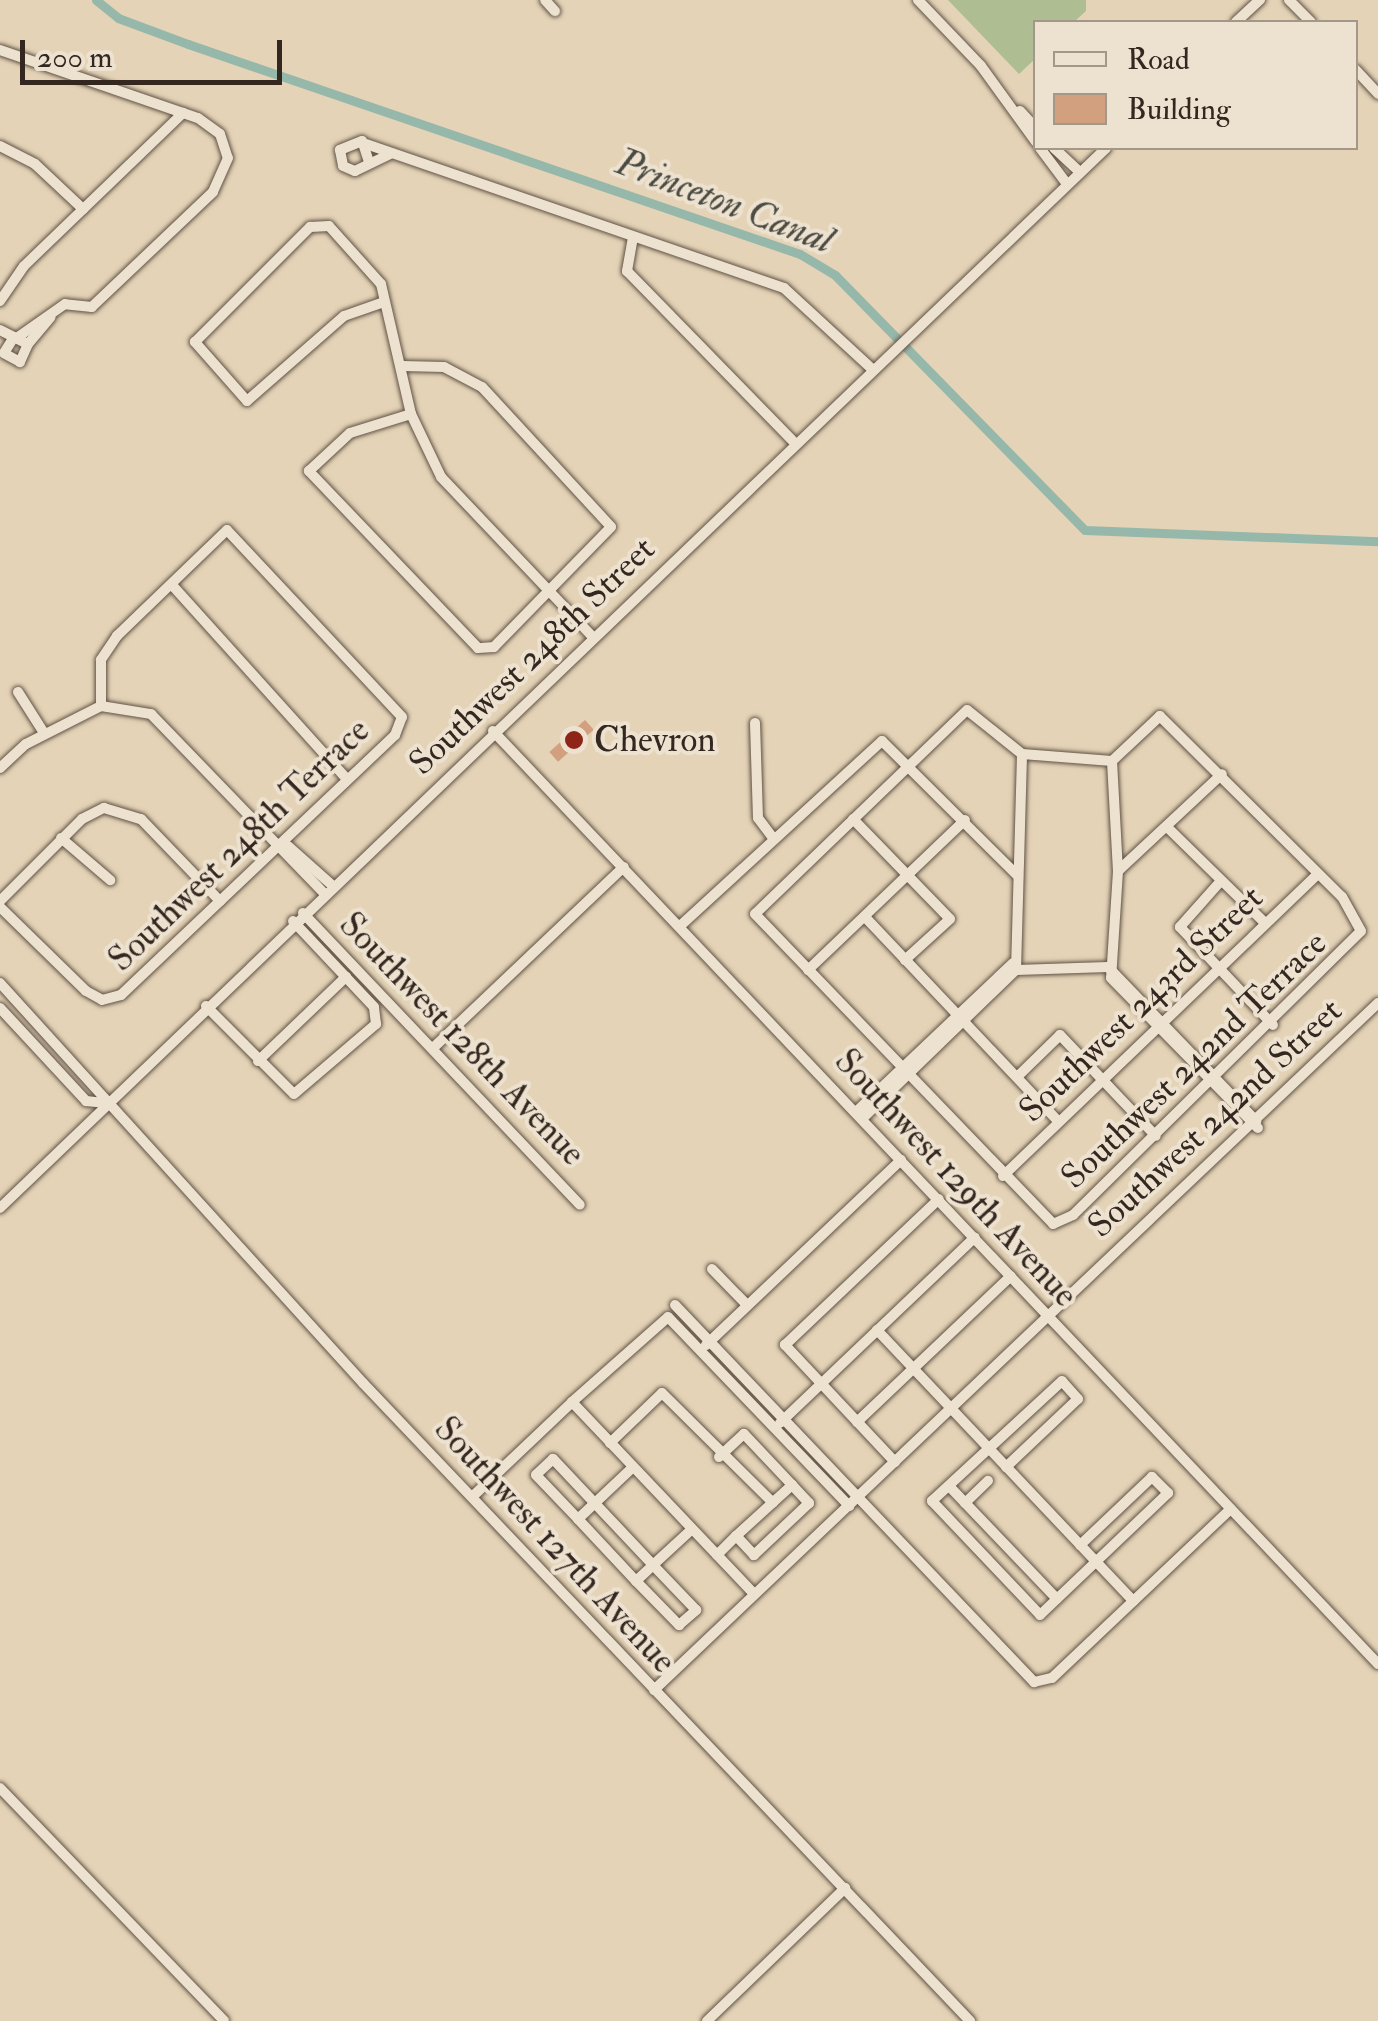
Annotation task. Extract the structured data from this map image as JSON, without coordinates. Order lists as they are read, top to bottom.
{
  "streets": {
    "street": [
      "Southwest 248th Street",
      "Southwest 248th Terrace",
      "Southwest 243rd Street",
      "Southwest 128th Avenue",
      "Southwest 242nd Terrace",
      "Southwest 242nd Street",
      "Southwest 129th Avenue",
      "Southwest 127th Avenue"
    ]
  },
  "crossings": [
    ["Southwest 248th Street", "Southwest 128th Avenue"],
    ["Southwest 248th Street", "Southwest 129th Avenue"],
    ["Southwest 248th Street", "Southwest 127th Avenue"],
    ["Southwest 243rd Street", "Southwest 242nd Terrace"],
    ["Southwest 242nd Street", "Southwest 129th Avenue"],
    ["Southwest 242nd Street", "Southwest 127th Avenue"]
  ],
  "water": ["Princeton Canal"],
  "places": ["Chevron"],
  "legend": ["Road", "Building"],
  "scale_bar": "200 m"
}
